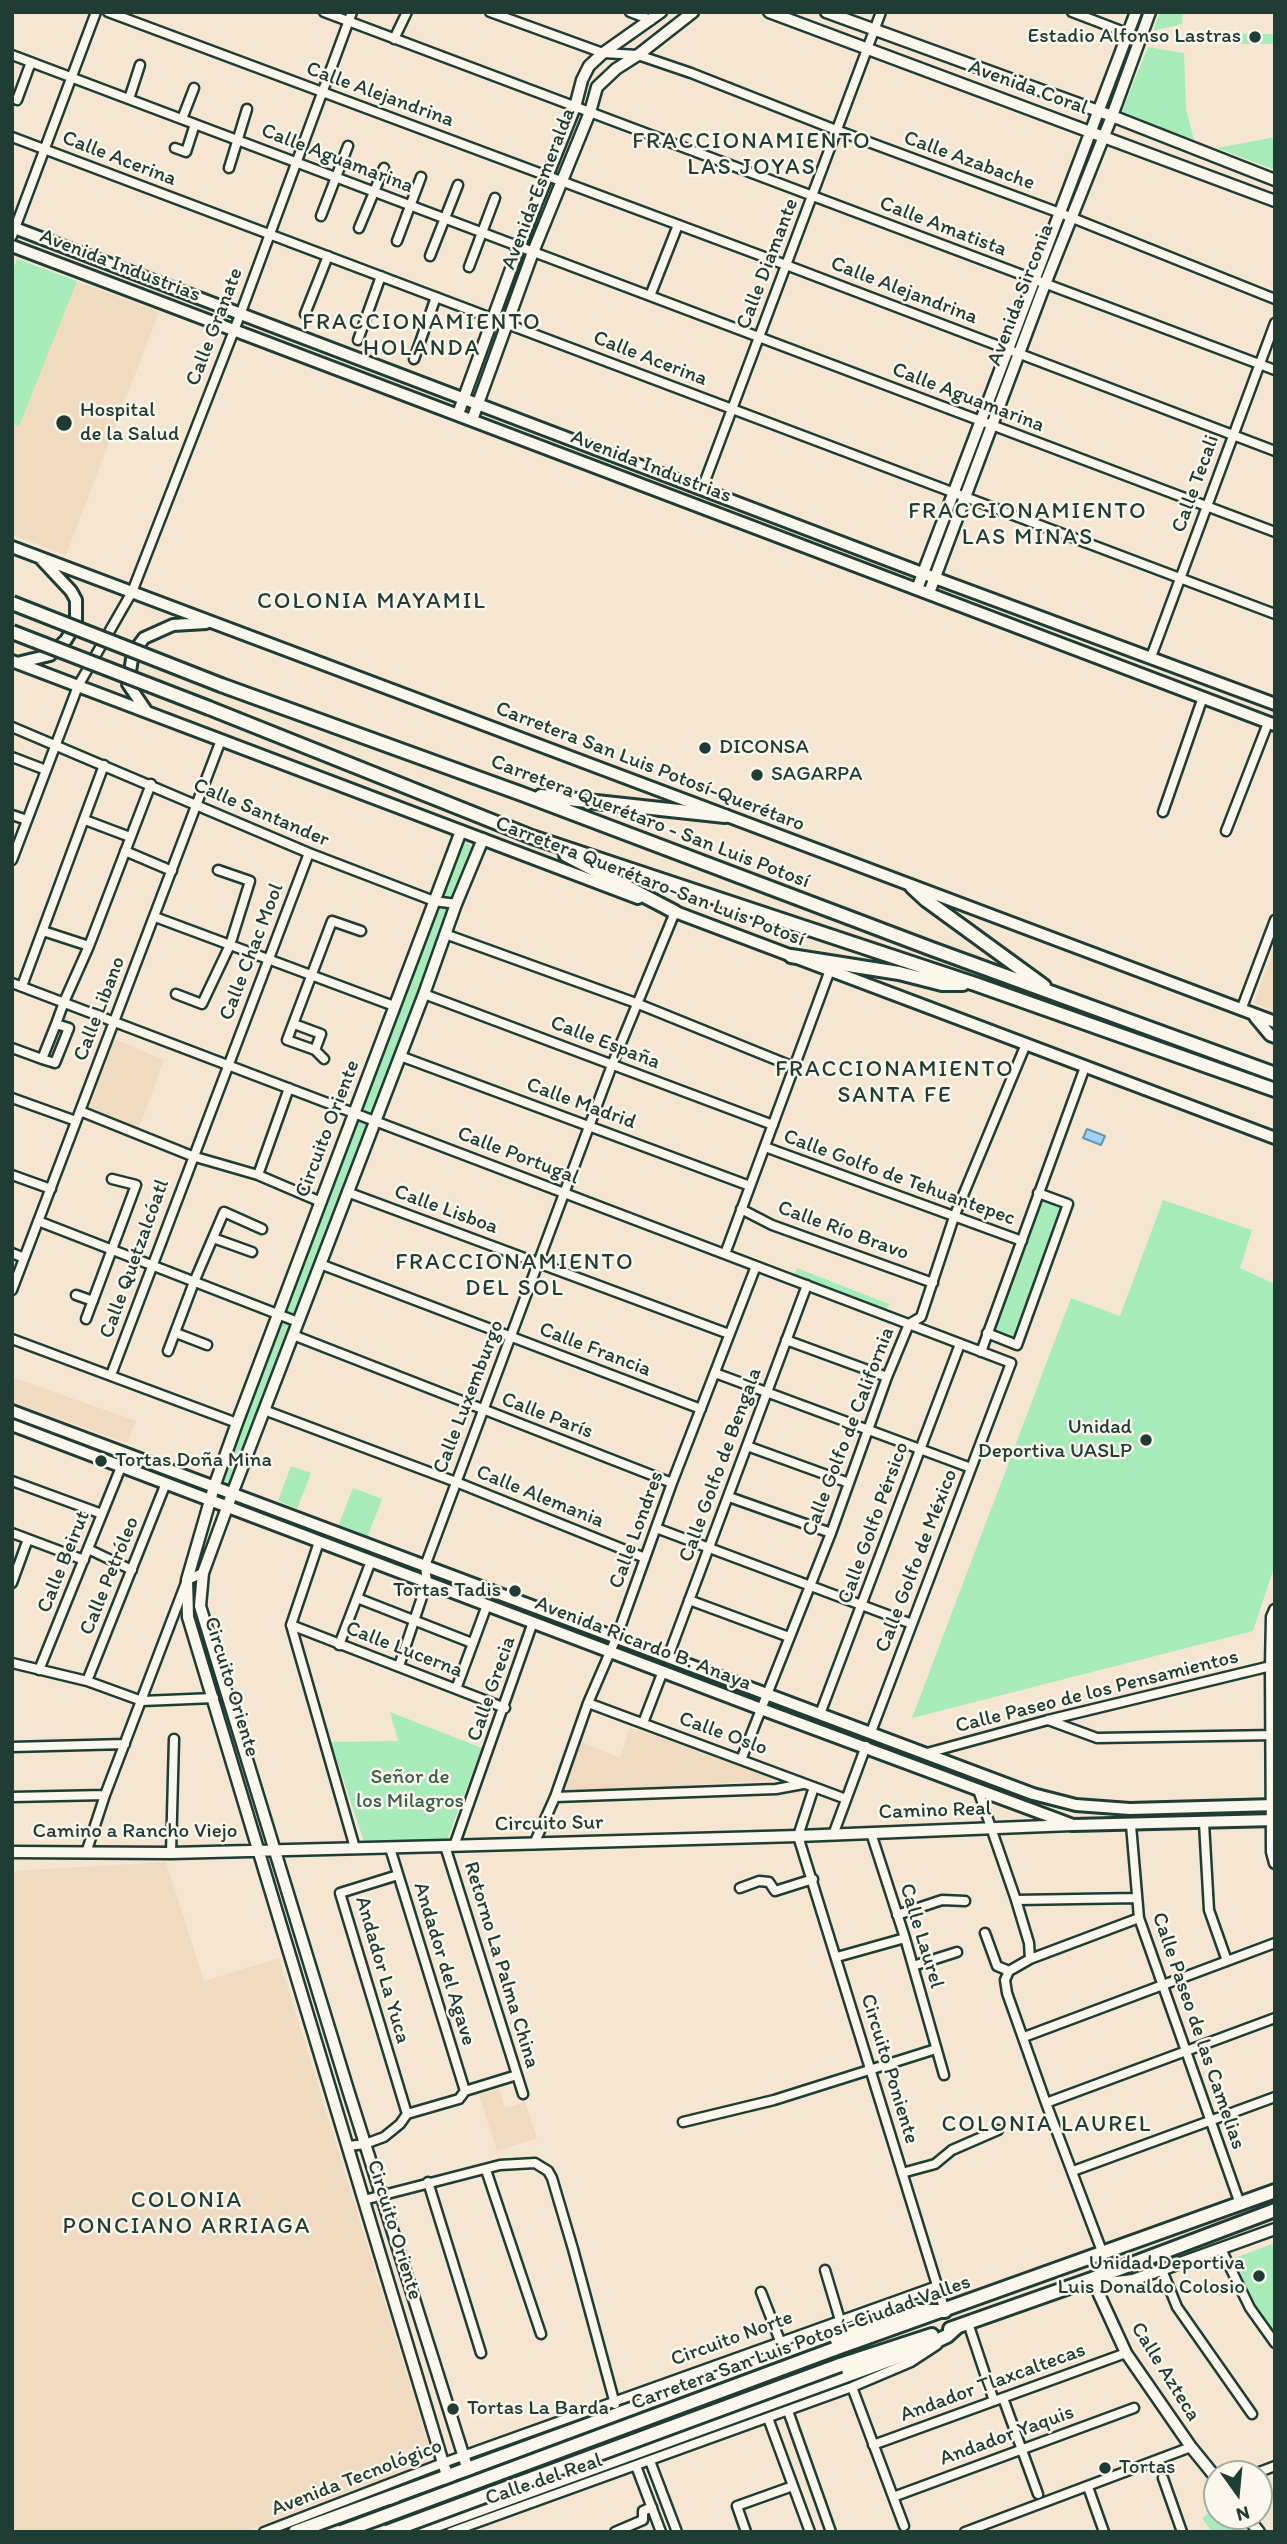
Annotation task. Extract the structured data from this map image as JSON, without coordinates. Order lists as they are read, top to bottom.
{
  "streets": {
    "main road": [
      "Avenida Industrias",
      "Carretera San Luis Potosí-Querétaro",
      "Carretera Querétaro - San Luis Potosí",
      "Carretera Querétaro-San Luis Potosí",
      "Avenida Ricardo B. Anaya",
      "Carretera San Luis Potosí-Ciudad Valles"
    ],
    "street": [
      "Avenida Coral",
      "Calle Alejandrina",
      "Calle Acerina",
      "Calle Aguamarina",
      "Calle Azabache",
      "Avenida Esmeralda",
      "Calle Amatista",
      "Calle Diamante",
      "Avenida Sirconia",
      "Calle Granate",
      "Calle Tecali",
      "Calle Santander",
      "Calle Chac Mool",
      "Calle Libano",
      "Calle España",
      "Calle Madrid",
      "Circuito Oriente",
      "Calle Portugal",
      "Calle Golfo de Tehuantepec",
      "Calle Lisboa",
      "Calle Río Bravo",
      "Calle Quetzalcóatl",
      "Calle Francia",
      "Calle Luxemburgo",
      "Calle París",
      "Calle Golfo de California",
      "Calle Golfo de Bengala",
      "Calle Alemania",
      "Calle Golfo Pérsico",
      "Calle Londres",
      "Calle Golfo de México",
      "Calle Beirut",
      "Calle Petróleo",
      "Calle Lucerna",
      "Calle Grecia",
      "Calle Paseo de los Pensamientos",
      "Calle Oslo",
      "Camino Real",
      "Circuito Sur",
      "Camino a Rancho Viejo",
      "Calle Laurel",
      "Andador del Agave",
      "Retorno La Palma China",
      "Andador La Yuca",
      "Calle Paseo de las Camelias",
      "Circuito Poniente",
      "Circuito Norte",
      "Calle Azteca",
      "Andador Tlaxcaltecas",
      "Andador Yaquis",
      "Avenida Tecnológico",
      "Calle del Real"
    ]
  },
  "crossings": [
    ["Avenida Coral", "Calle Diamante"],
    ["Avenida Coral", "Avenida Sirconia"],
    ["Calle Alejandrina", "Avenida Esmeralda"],
    ["Calle Alejandrina", "Calle Diamante"],
    ["Calle Alejandrina", "Avenida Sirconia"],
    ["Calle Alejandrina", "Calle Granate"],
    ["Calle Alejandrina", "Calle Tecali"],
    ["Calle Acerina", "Avenida Esmeralda"],
    ["Calle Acerina", "Calle Diamante"],
    ["Calle Acerina", "Avenida Sirconia"],
    ["Calle Acerina", "Calle Granate"],
    ["Calle Acerina", "Calle Tecali"],
    ["Calle Aguamarina", "Avenida Esmeralda"],
    ["Calle Aguamarina", "Calle Diamante"],
    ["Calle Aguamarina", "Avenida Sirconia"],
    ["Calle Aguamarina", "Calle Granate"],
    ["Calle Aguamarina", "Calle Tecali"],
    ["Calle Azabache", "Avenida Esmeralda"],
    ["Calle Azabache", "Calle Diamante"],
    ["Calle Azabache", "Avenida Sirconia"],
    ["Avenida Esmeralda", "Calle Amatista"],
    ["Avenida Esmeralda", "Avenida Industrias"],
    ["Calle Amatista", "Calle Diamante"],
    ["Calle Amatista", "Avenida Sirconia"],
    ["Calle Amatista", "Calle Granate"],
    ["Calle Amatista", "Calle Tecali"],
    ["Calle Diamante", "Avenida Industrias"],
    ["Avenida Industrias", "Avenida Sirconia"],
    ["Avenida Industrias", "Calle Granate"],
    ["Avenida Industrias", "Calle Tecali"],
    ["Calle Granate", "Carretera San Luis Potosí-Querétaro"],
    ["Calle Granate", "Calle Santander"],
    ["Calle Granate", "Carretera Querétaro-San Luis Potosí"],
    ["Calle Santander", "Calle Chac Mool"],
    ["Calle Santander", "Calle Libano"],
    ["Calle Santander", "Circuito Oriente"],
    ["Carretera Querétaro-San Luis Potosí", "Calle Libano"],
    ["Carretera Querétaro-San Luis Potosí", "Circuito Oriente"],
    ["Carretera Querétaro-San Luis Potosí", "Calle Luxemburgo"],
    ["Carretera Querétaro-San Luis Potosí", "Calle Golfo de California"],
    ["Calle Chac Mool", "Calle Portugal"],
    ["Calle Chac Mool", "Calle Quetzalcóatl"],
    ["Calle Libano", "Calle Portugal"],
    ["Calle España", "Circuito Oriente"],
    ["Calle España", "Calle Luxemburgo"],
    ["Calle Madrid", "Circuito Oriente"],
    ["Calle Madrid", "Calle Luxemburgo"],
    ["Circuito Oriente", "Calle Portugal"],
    ["Circuito Oriente", "Calle Lisboa"],
    ["Circuito Oriente", "Calle Francia"],
    ["Circuito Oriente", "Calle París"],
    ["Circuito Oriente", "Calle Alemania"],
    ["Circuito Oriente", "Avenida Ricardo B. Anaya"],
    ["Circuito Oriente", "Circuito Sur"],
    ["Circuito Oriente", "Camino a Rancho Viejo"],
    ["Circuito Oriente", "Circuito Norte"],
    ["Circuito Oriente", "Calle del Real"],
    ["Calle Portugal", "Calle Luxemburgo"],
    ["Calle Portugal", "Calle Golfo de California"],
    ["Calle Portugal", "Calle Golfo de Bengala"],
    ["Calle Portugal", "Calle Golfo Pérsico"],
    ["Calle Portugal", "Calle Londres"],
    ["Calle Portugal", "Calle Golfo de México"],
    ["Calle Golfo de Tehuantepec", "Calle Golfo de California"],
    ["Calle Lisboa", "Calle Luxemburgo"],
    ["Calle Lisboa", "Calle Londres"],
    ["Calle Río Bravo", "Calle Golfo de California"],
    ["Calle Francia", "Calle Luxemburgo"],
    ["Calle Francia", "Calle Londres"],
    ["Calle Luxemburgo", "Calle París"],
    ["Calle Luxemburgo", "Calle Alemania"],
    ["Calle Luxemburgo", "Avenida Ricardo B. Anaya"],
    ["Calle París", "Calle Londres"],
    ["Calle Golfo de California", "Avenida Ricardo B. Anaya"],
    ["Calle Golfo de California", "Calle Oslo"],
    ["Calle Golfo de Bengala", "Avenida Ricardo B. Anaya"],
    ["Calle Alemania", "Calle Londres"],
    ["Calle Golfo Pérsico", "Avenida Ricardo B. Anaya"],
    ["Calle Londres", "Avenida Ricardo B. Anaya"],
    ["Calle Londres", "Calle Oslo"],
    ["Calle Londres", "Circuito Sur"],
    ["Calle Golfo de México", "Avenida Ricardo B. Anaya"],
    ["Calle Beirut", "Avenida Ricardo B. Anaya"],
    ["Calle Petróleo", "Avenida Ricardo B. Anaya"],
    ["Avenida Ricardo B. Anaya", "Calle Grecia"],
    ["Avenida Ricardo B. Anaya", "Calle Paseo de los Pensamientos"],
    ["Avenida Ricardo B. Anaya", "Camino Real"],
    ["Avenida Ricardo B. Anaya", "Calle Paseo de las Camelias"],
    ["Calle Lucerna", "Calle Grecia"],
    ["Calle Grecia", "Circuito Sur"],
    ["Calle Grecia", "Retorno La Palma China"],
    ["Calle Oslo", "Circuito Sur"],
    ["Camino Real", "Circuito Sur"],
    ["Camino Real", "Calle Laurel"],
    ["Camino Real", "Circuito Poniente"],
    ["Circuito Sur", "Camino a Rancho Viejo"],
    ["Circuito Sur", "Andador del Agave"],
    ["Circuito Sur", "Retorno La Palma China"],
    ["Circuito Sur", "Circuito Poniente"],
    ["Andador del Agave", "Andador La Yuca"],
    ["Calle Paseo de las Camelias", "Carretera San Luis Potosí-Ciudad Valles"],
    ["Circuito Poniente", "Circuito Norte"],
    ["Circuito Poniente", "Carretera San Luis Potosí-Ciudad Valles"],
    ["Calle Azteca", "Andador Tlaxcaltecas"]
  ],
  "districts": [
    "FRACCIONAMIENTO LAS JOYAS",
    "FRACCIONAMIENTO HOLANDA",
    "FRACCIONAMIENTO LAS MINAS",
    "COLONIA MAYAMIL",
    "FRACCIONAMIENTO SANTA FE",
    "FRACCIONAMIENTO DEL SOL",
    "COLONIA LAUREL",
    "COLONIA PONCIANO ARRIAGA"
  ],
  "parks": ["Señor de los Milagros"],
  "places": [
    "Estadio Alfonso Lastras",
    "Hospital de la Salud",
    "DICONSA",
    "SAGARPA",
    "Unidad Deportiva UASLP",
    "Tortas Doña Mina",
    "Tortas Tadis",
    "Unidad Deportiva Luis Donaldo Colosio",
    "Tortas La Barda",
    "Tortas"
  ],
  "north": "bottom"
}
